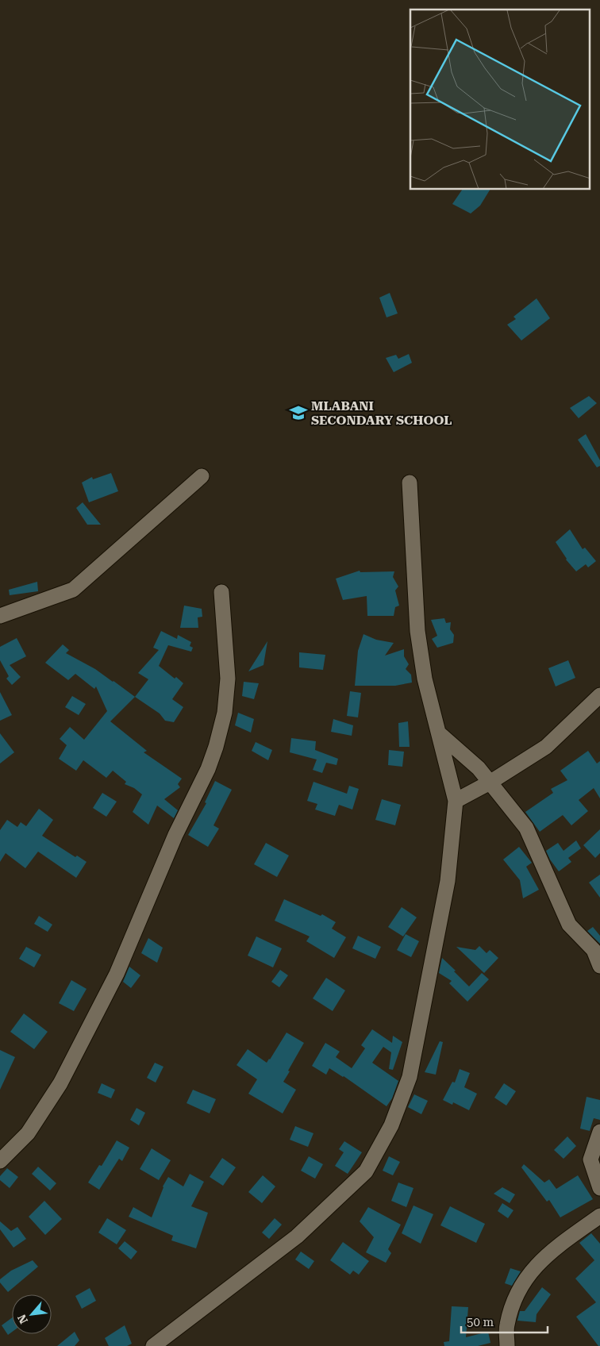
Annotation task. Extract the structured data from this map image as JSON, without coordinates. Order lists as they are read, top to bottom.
{
  "places": {
    "school or university": ["MLABANI SECONDARY SCHOOL"]
  },
  "scale_bar": "50 m",
  "north": "bottom left"
}
